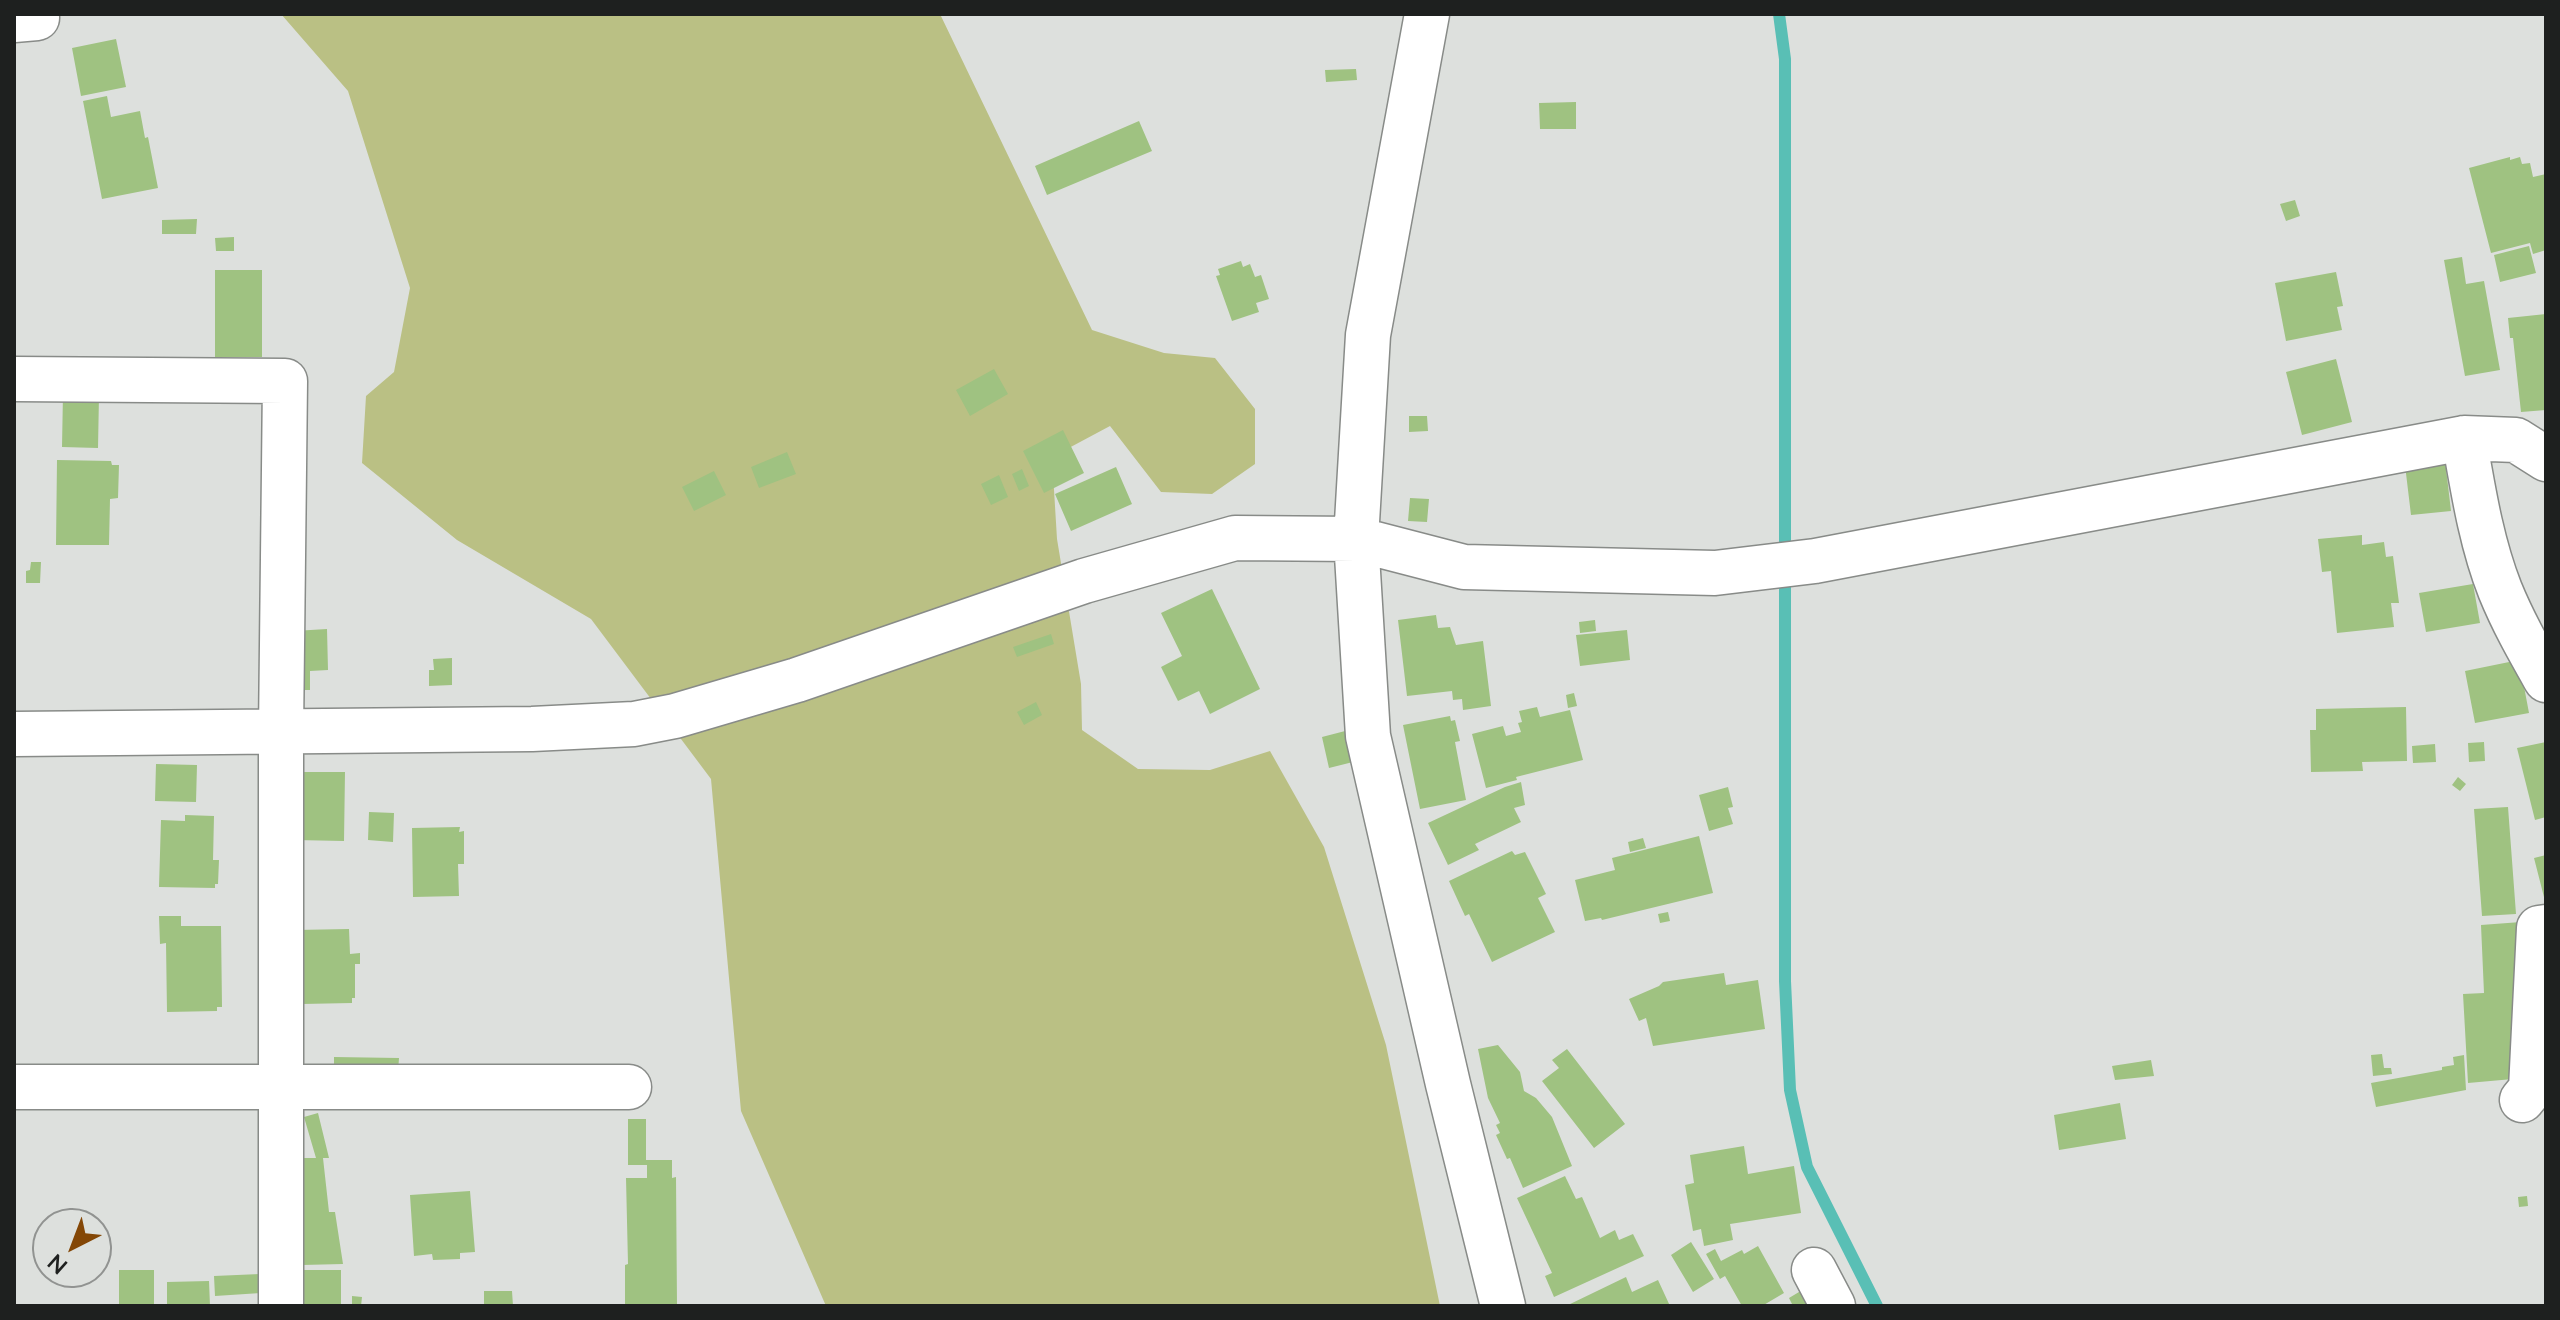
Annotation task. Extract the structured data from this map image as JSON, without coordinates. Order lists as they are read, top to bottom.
{
  "north": "bottom left"
}
